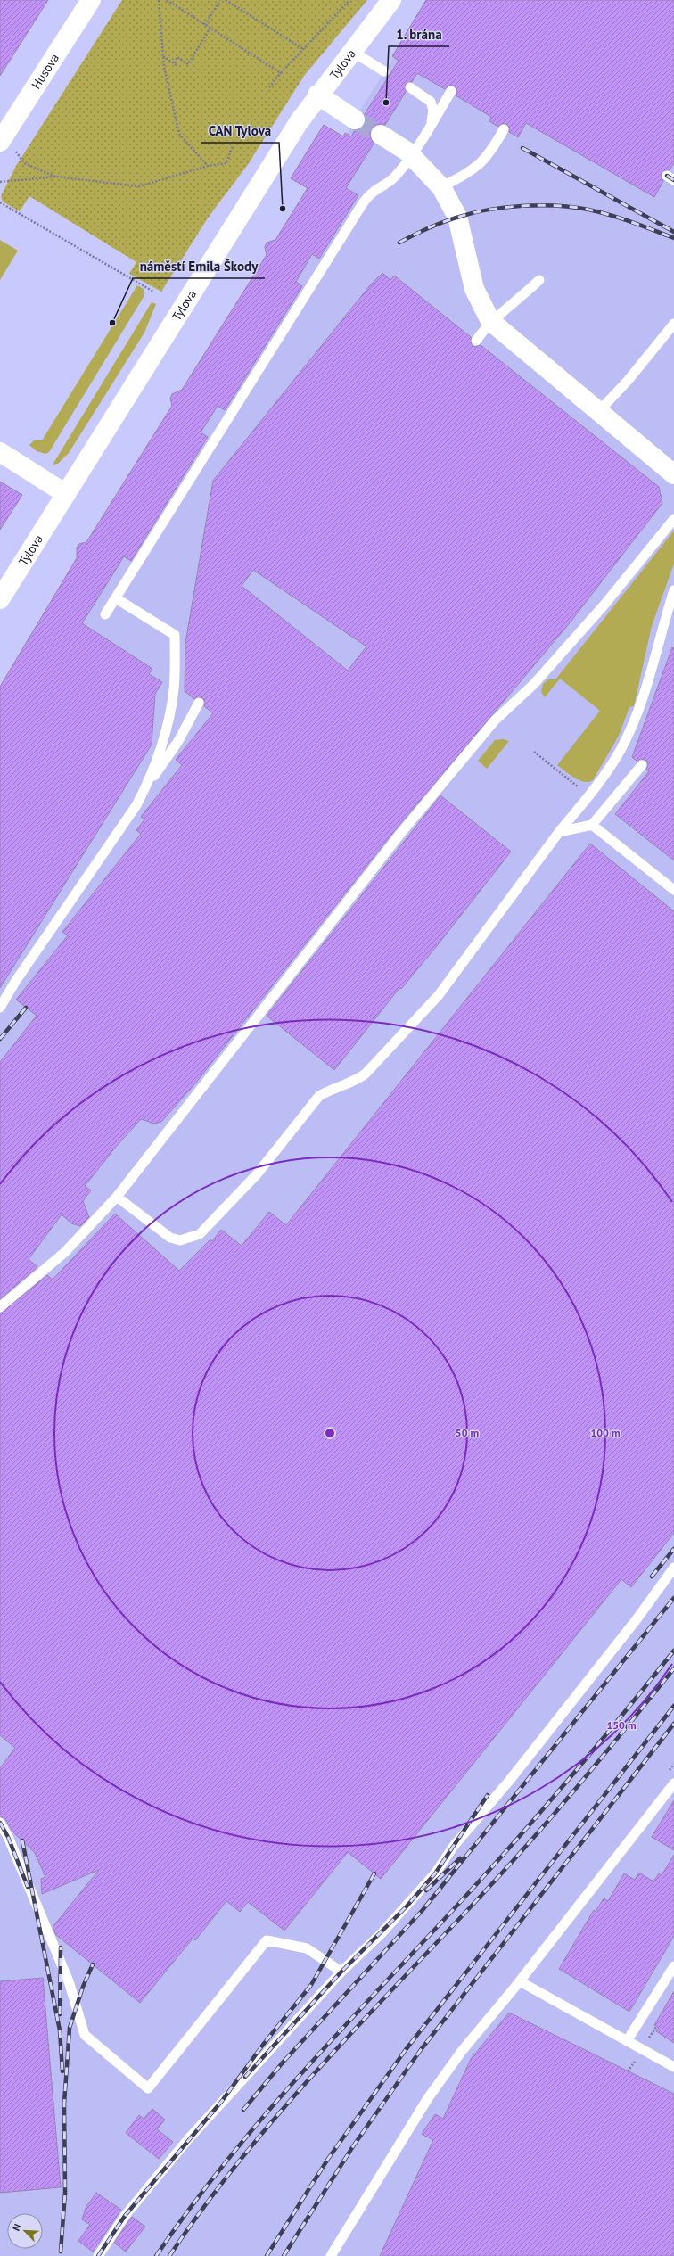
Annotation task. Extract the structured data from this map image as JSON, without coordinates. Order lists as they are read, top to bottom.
{
  "streets": {
    "street": ["Tylova", "Husova"]
  },
  "places": ["1. brána", "CAN Tylova", "náměstí Emila Škody"],
  "north": "top left",
  "rings": ["50 m", "100 m", "150 m"]
}
